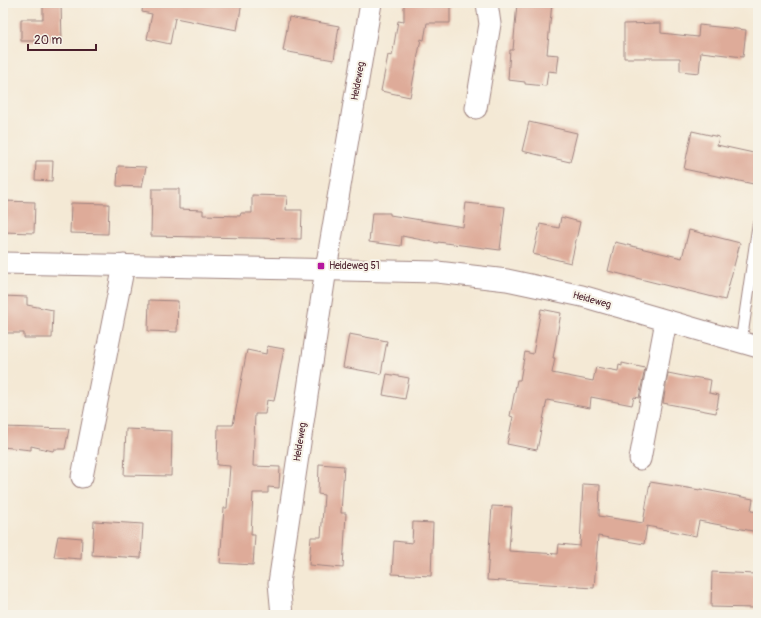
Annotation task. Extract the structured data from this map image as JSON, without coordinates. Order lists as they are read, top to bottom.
{
  "streets": {
    "street": ["Heideweg"]
  },
  "places": {
    "transit": ["Heideweg 51"]
  },
  "scale_bar": "20 m"
}
